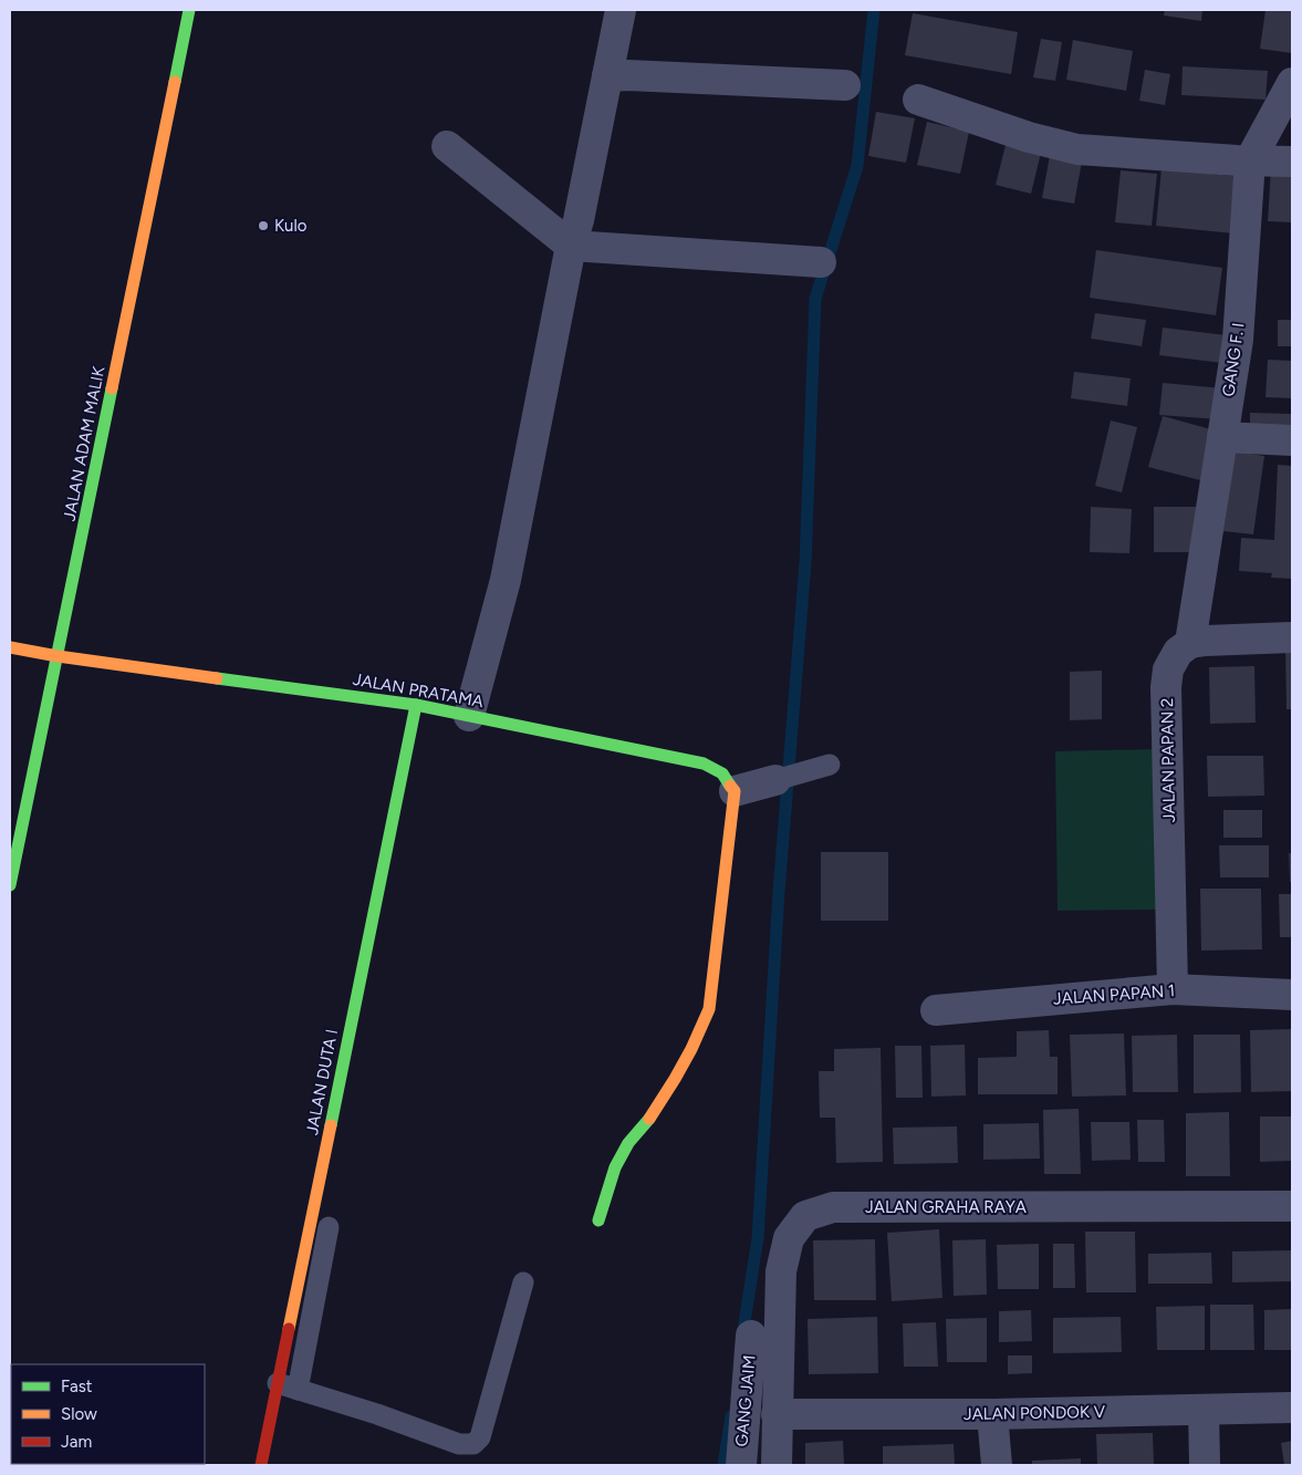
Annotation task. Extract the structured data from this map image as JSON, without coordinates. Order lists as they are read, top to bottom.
{
  "streets": {
    "street": [
      "GANG F. I",
      "JALAN ADAM MALIK",
      "JALAN PRATAMA",
      "JALAN PAPAN 2",
      "JALAN PAPAN 1",
      "JALAN DUTA I",
      "JALAN GRAHA RAYA",
      "GANG JAIM",
      "JALAN PONDOK V"
    ]
  },
  "crossings": [
    ["GANG F. I", "JALAN PAPAN 2"],
    ["JALAN ADAM MALIK", "JALAN PRATAMA"],
    ["JALAN PRATAMA", "JALAN DUTA I"],
    ["JALAN PAPAN 2", "JALAN PAPAN 1"],
    ["JALAN GRAHA RAYA", "JALAN PONDOK V"]
  ],
  "places": ["Kulo"],
  "legend": ["Fast", "Slow", "Jam"]
}
